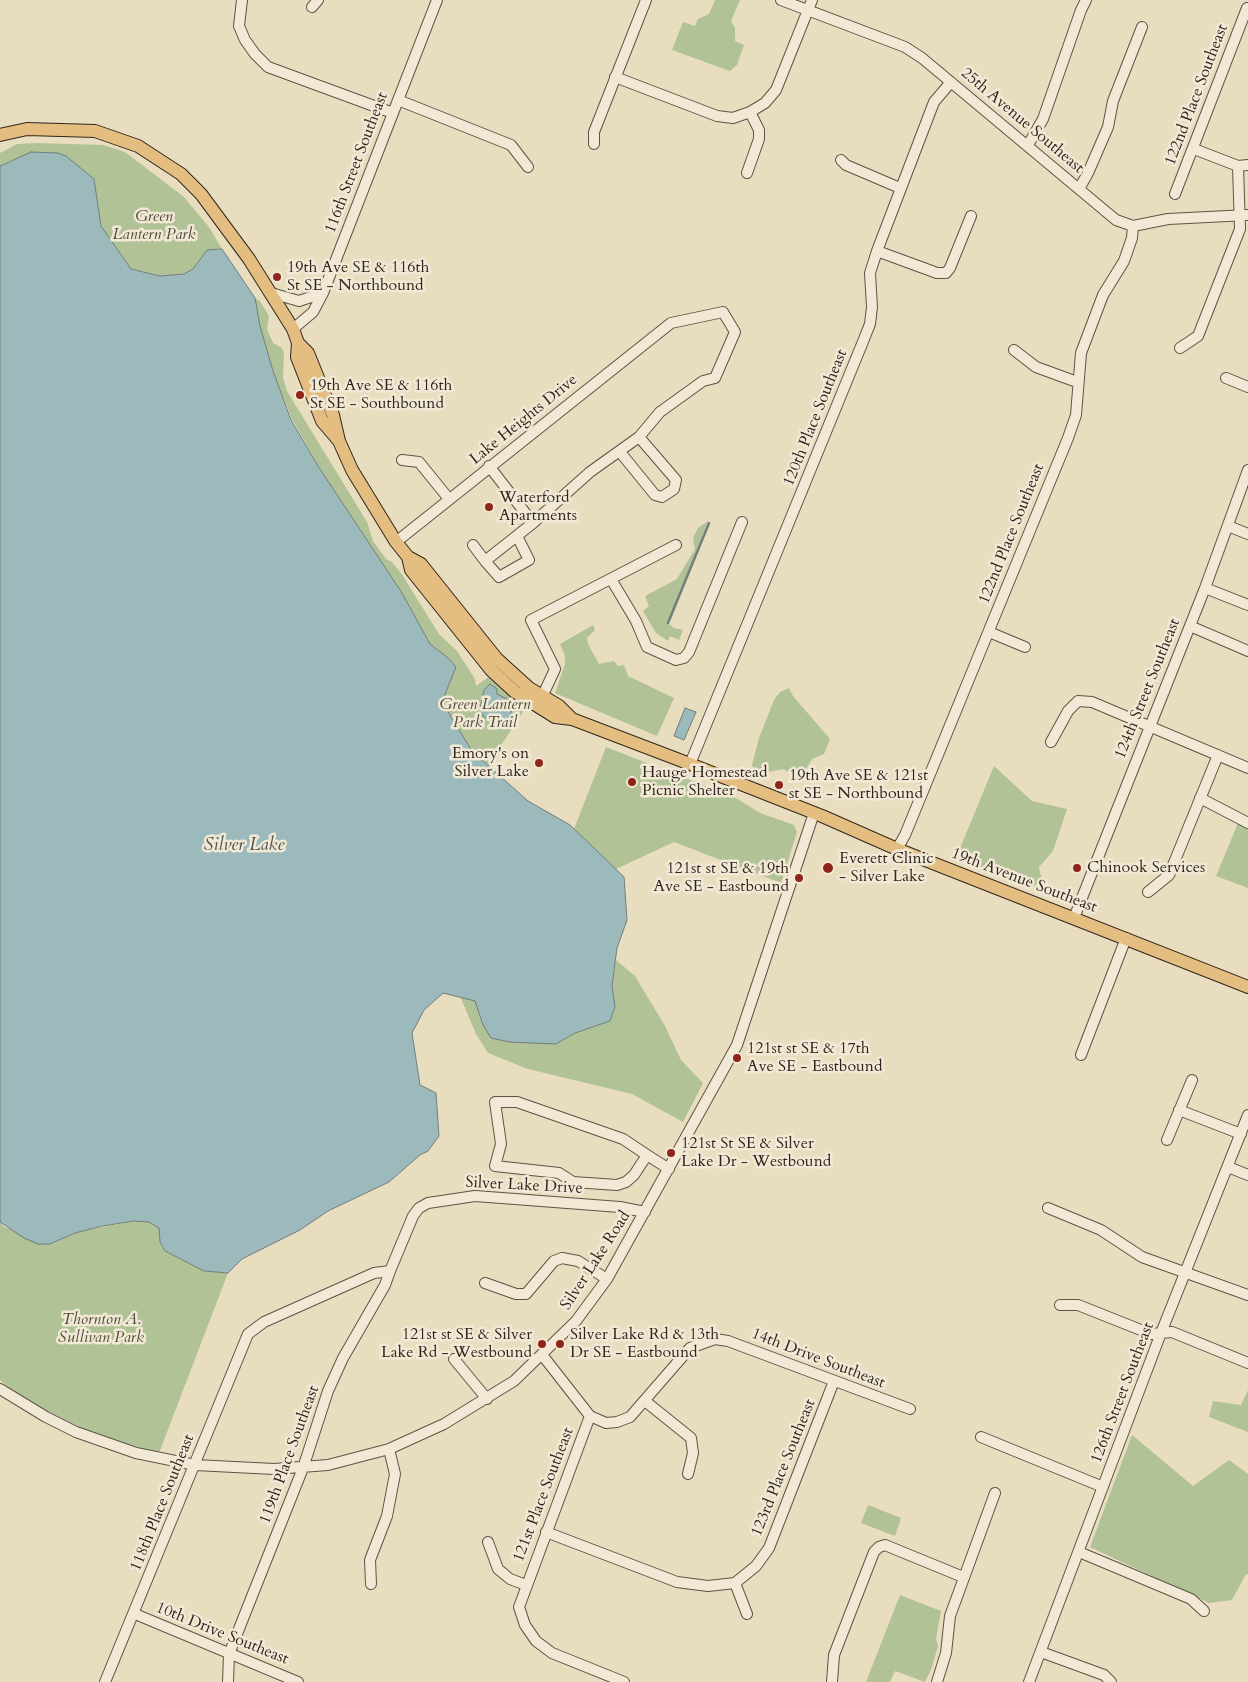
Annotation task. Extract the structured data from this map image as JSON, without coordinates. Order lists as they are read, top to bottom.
{
  "streets": {
    "main road": ["19th Avenue Southeast"],
    "street": [
      "122nd Place Southeast",
      "25th Avenue Southeast",
      "116th Street Southeast",
      "120th Place Southeast",
      "Lake Heights Drive",
      "124th Street Southeast",
      "Silver Lake Drive",
      "Silver Lake Road",
      "14th Drive Southeast",
      "126th Street Southeast",
      "119th Place Southeast",
      "123rd Place Southeast",
      "121st Place Southeast",
      "118th Place Southeast",
      "10th Drive Southeast"
    ]
  },
  "crossings": [
    ["122nd Place Southeast", "25th Avenue Southeast"],
    ["122nd Place Southeast", "19th Avenue Southeast"],
    ["25th Avenue Southeast", "120th Place Southeast"],
    ["116th Street Southeast", "19th Avenue Southeast"],
    ["120th Place Southeast", "19th Avenue Southeast"],
    ["Lake Heights Drive", "19th Avenue Southeast"],
    ["124th Street Southeast", "19th Avenue Southeast"],
    ["19th Avenue Southeast", "Silver Lake Road"],
    ["Silver Lake Drive", "Silver Lake Road"],
    ["Silver Lake Drive", "119th Place Southeast"],
    ["Silver Lake Drive", "118th Place Southeast"],
    ["Silver Lake Road", "119th Place Southeast"],
    ["Silver Lake Road", "118th Place Southeast"],
    ["14th Drive Southeast", "123rd Place Southeast"],
    ["119th Place Southeast", "118th Place Southeast"],
    ["119th Place Southeast", "10th Drive Southeast"],
    ["118th Place Southeast", "10th Drive Southeast"]
  ],
  "water": ["Silver Lake"],
  "parks": ["Green Lantern Park", "Green Lantern Park Trail", "Thornton A. Sullivan Park"],
  "places": [
    "19th Ave SE & 116th St SE - Northbound",
    "19th Ave SE & 116th St SE - Southbound",
    "Waterford Apartments",
    "Emory's on Silver Lake",
    "Hauge Homestead Picnic Shelter",
    "19th Ave SE & 121st st SE - Northbound",
    "Everett Clinic - Silver Lake",
    "Chinook Services",
    "121st st SE & 19th Ave SE - Eastbound",
    "121st st SE & 17th Ave SE - Eastbound",
    "121st St SE & Silver Lake Dr - Westbound",
    "121st st SE & Silver Lake Rd - Westbound",
    "Silver Lake Rd & 13th Dr SE - Eastbound"
  ]
}
